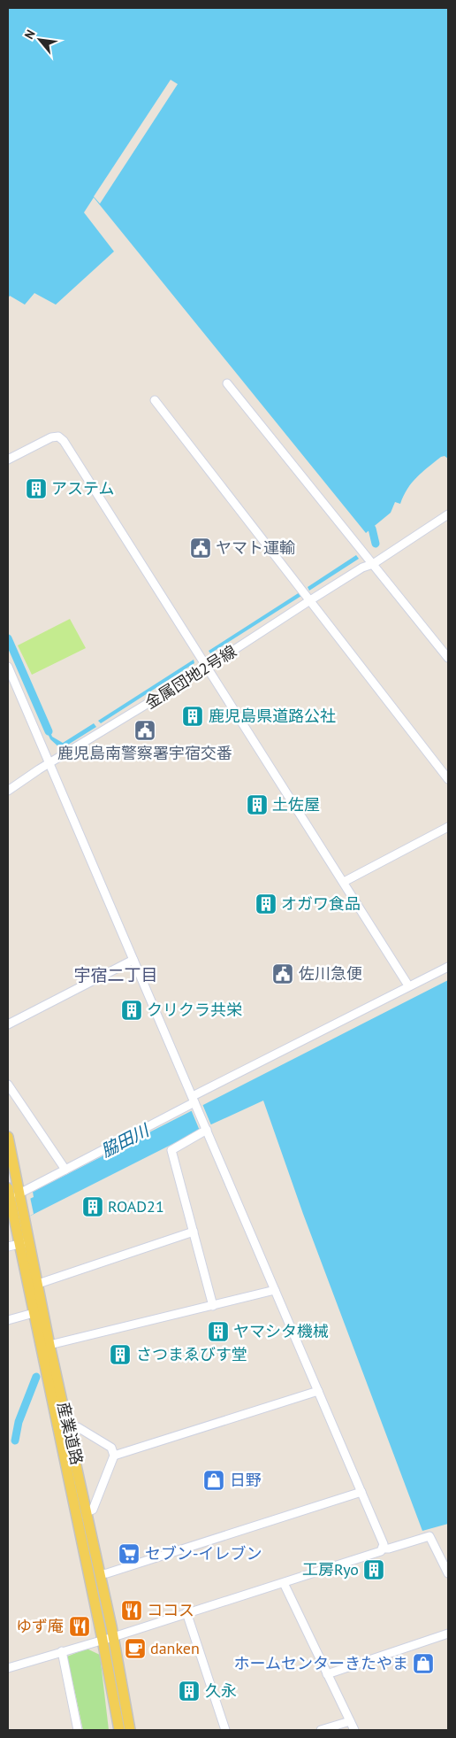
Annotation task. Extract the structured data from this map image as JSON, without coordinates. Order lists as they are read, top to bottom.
{
  "streets": {
    "main road": ["産業道路"],
    "street": ["金属団地2号線"]
  },
  "districts": ["宇宿二丁目"],
  "water": ["脇田川"],
  "places": {
    "building": [
      "アステム",
      "鹿児島県道路公社",
      "土佐屋",
      "オガワ食品",
      "クリクラ共栄",
      "ROAD21",
      "ヤマシタ機械",
      "さつまゑびす堂",
      "工房Ryo",
      "久永"
    ],
    "public building": ["ヤマト運輸", "鹿児島南警察署宇宿交番", "佐川急便"],
    "shop": ["日野", "ホームセンターきたやま"],
    "supermarket": ["セブン-イレブン"],
    "restaurant": ["ココス", "ゆず庵"],
    "cafe": ["danken"]
  },
  "north": "top left"
}
